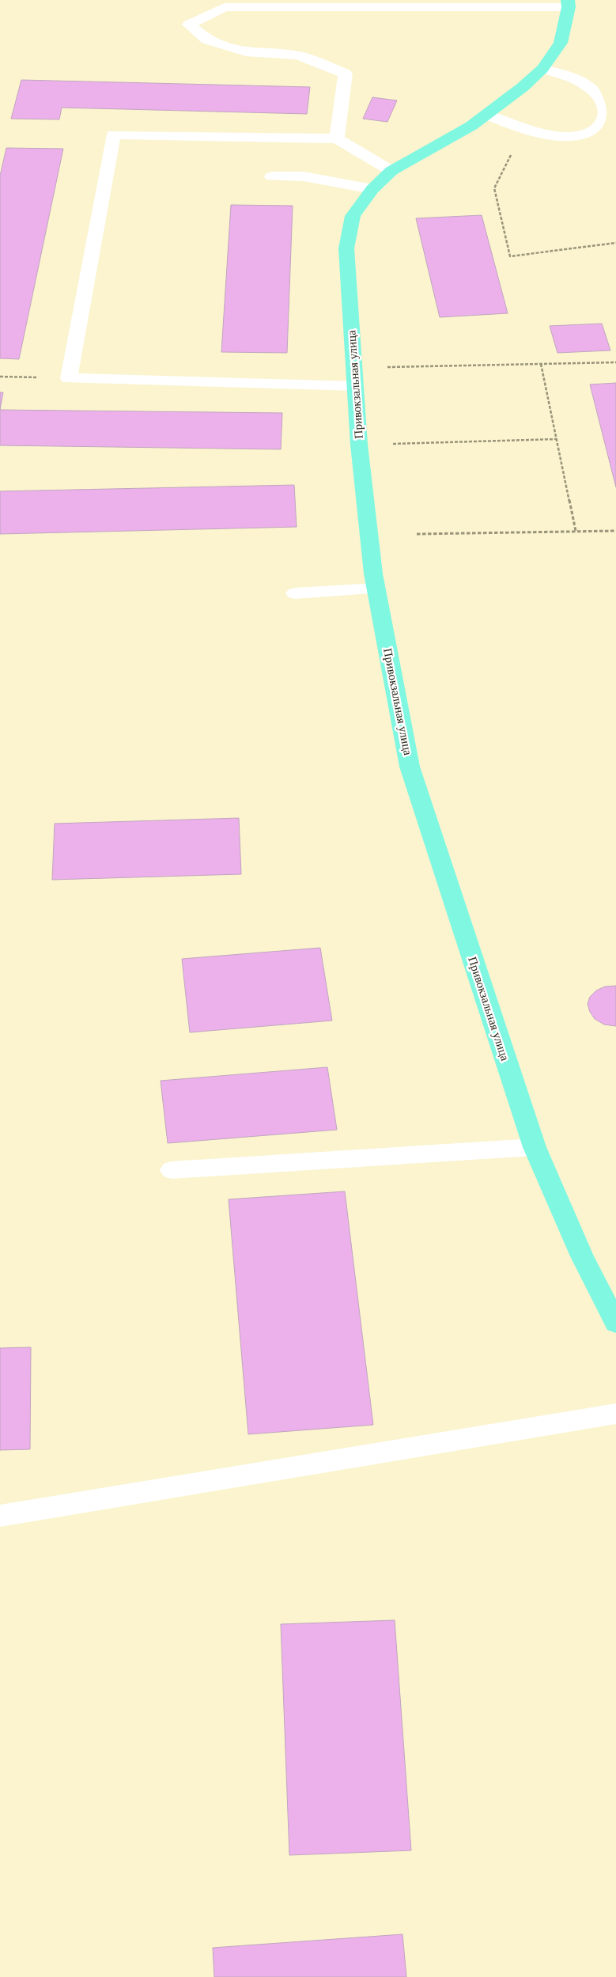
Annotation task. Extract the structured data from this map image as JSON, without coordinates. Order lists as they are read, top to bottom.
{
  "streets": {
    "main road": ["Привокзальная улица"]
  }
}
